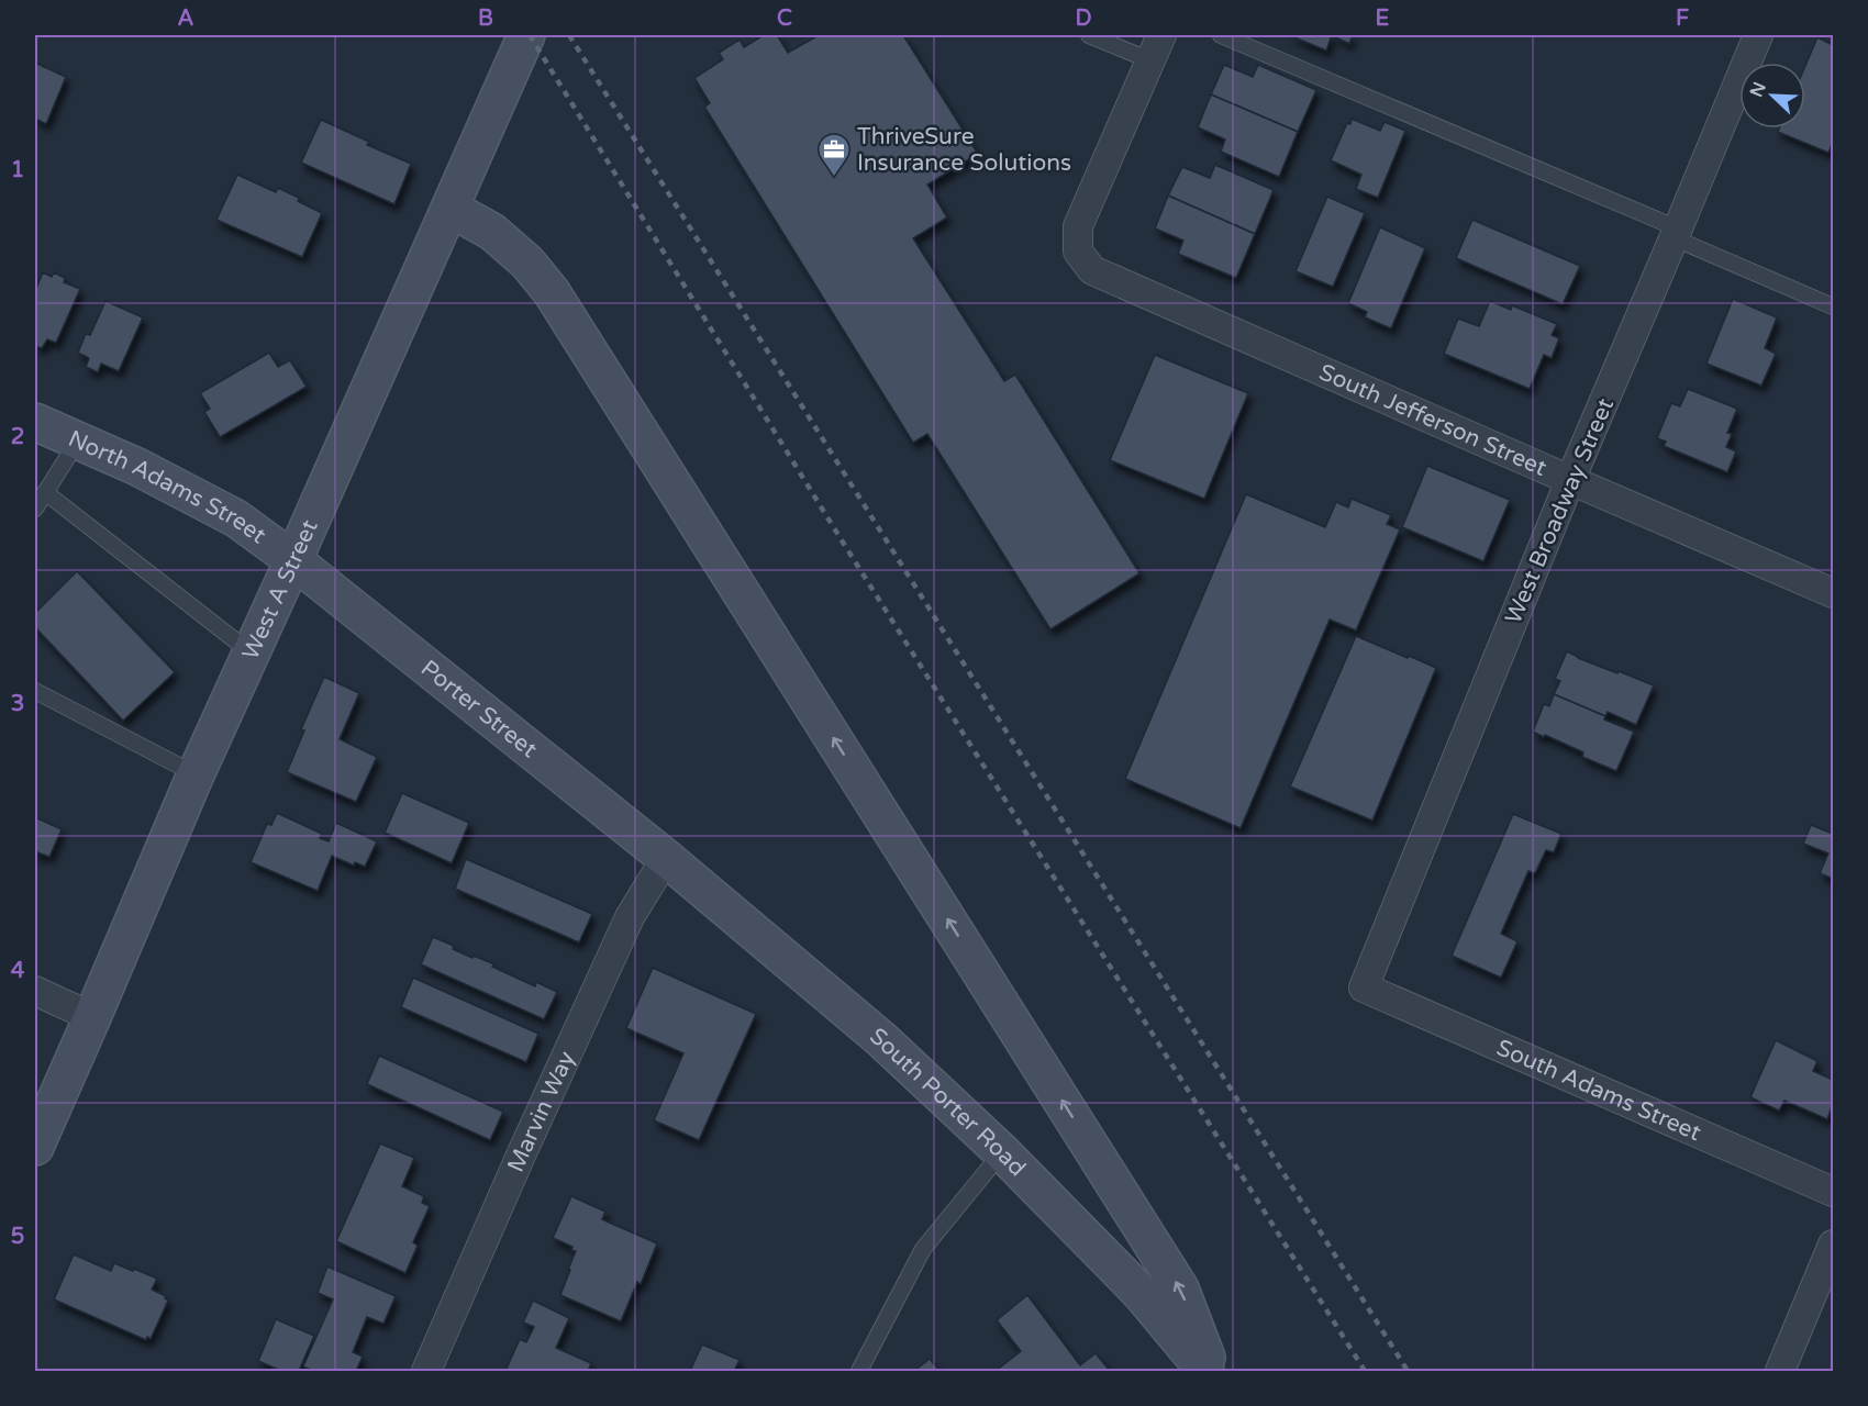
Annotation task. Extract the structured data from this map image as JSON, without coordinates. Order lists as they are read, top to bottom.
{
  "streets": {
    "street": [
      "South Jefferson Street",
      "North Adams Street",
      "West Broadway Street",
      "West A Street",
      "Porter Street",
      "South Adams Street",
      "South Porter Road",
      "Marvin Way"
    ]
  },
  "crossings": [
    ["South Jefferson Street", "West Broadway Street"],
    ["North Adams Street", "West A Street"],
    ["North Adams Street", "Porter Street"],
    ["West Broadway Street", "South Adams Street"],
    ["West A Street", "Porter Street"],
    ["Porter Street", "South Porter Road"],
    ["Porter Street", "Marvin Way"],
    ["South Porter Road", "Marvin Way"]
  ],
  "places": {
    "office": ["ThriveSure Insurance Solutions"]
  },
  "north": "top left",
  "grid": {
    "columns": [
      "A",
      "B",
      "C",
      "D",
      "E",
      "F"
    ],
    "rows": [
      "1",
      "2",
      "3",
      "4",
      "5"
    ]
  }
}
